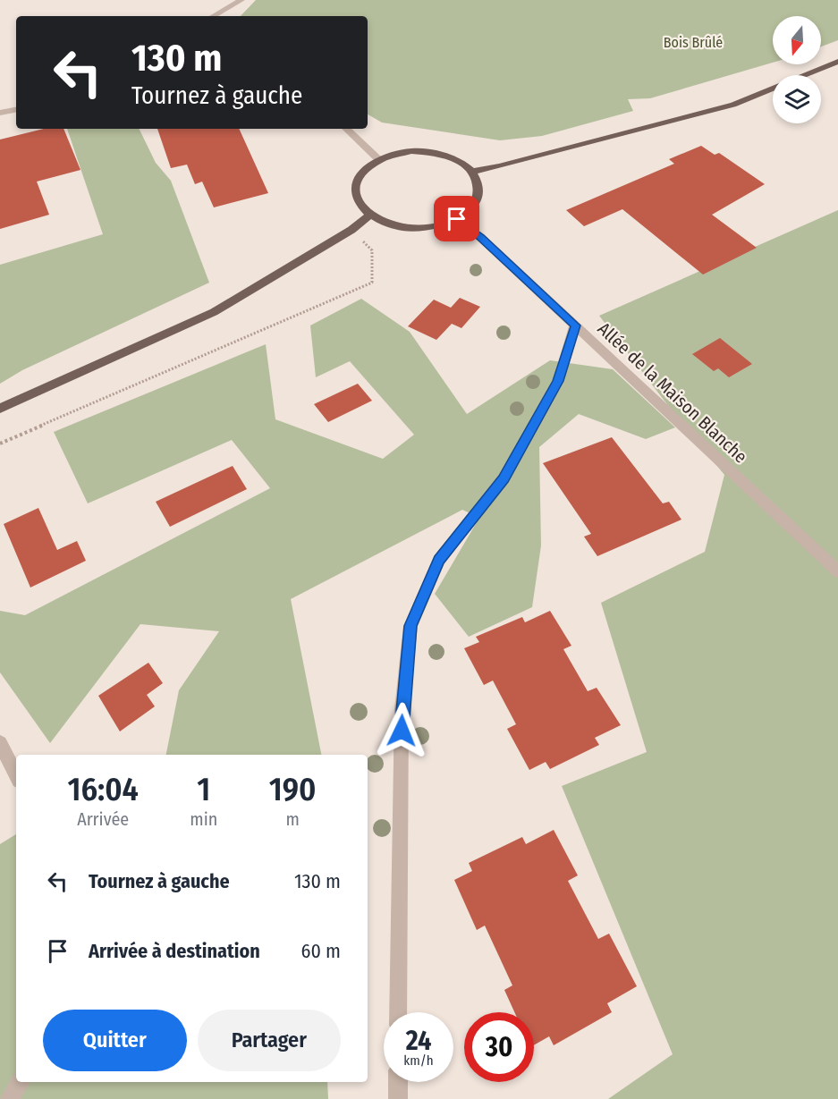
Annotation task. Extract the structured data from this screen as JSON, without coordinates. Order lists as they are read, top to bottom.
{
  "streets": {
    "street": ["Allée de la Maison Blanche"]
  },
  "parks": ["Bois Brûlé"],
  "north": "bottom",
  "page": {
    "turn": ["130 m", "Tournez à gauche"],
    "eta": [
      "16:04",
      "Arrivée",
      "1",
      "min",
      "190",
      "m"
    ],
    "list": [
      {
        "name": "Tournez à gauche",
        "value": "130 m"
      },
      {
        "name": "Arrivée à destination",
        "value": "60 m"
      }
    ],
    "buttons": ["Quitter", "Partager"],
    "speed": "24 km/h",
    "limit": "30"
  }
}
